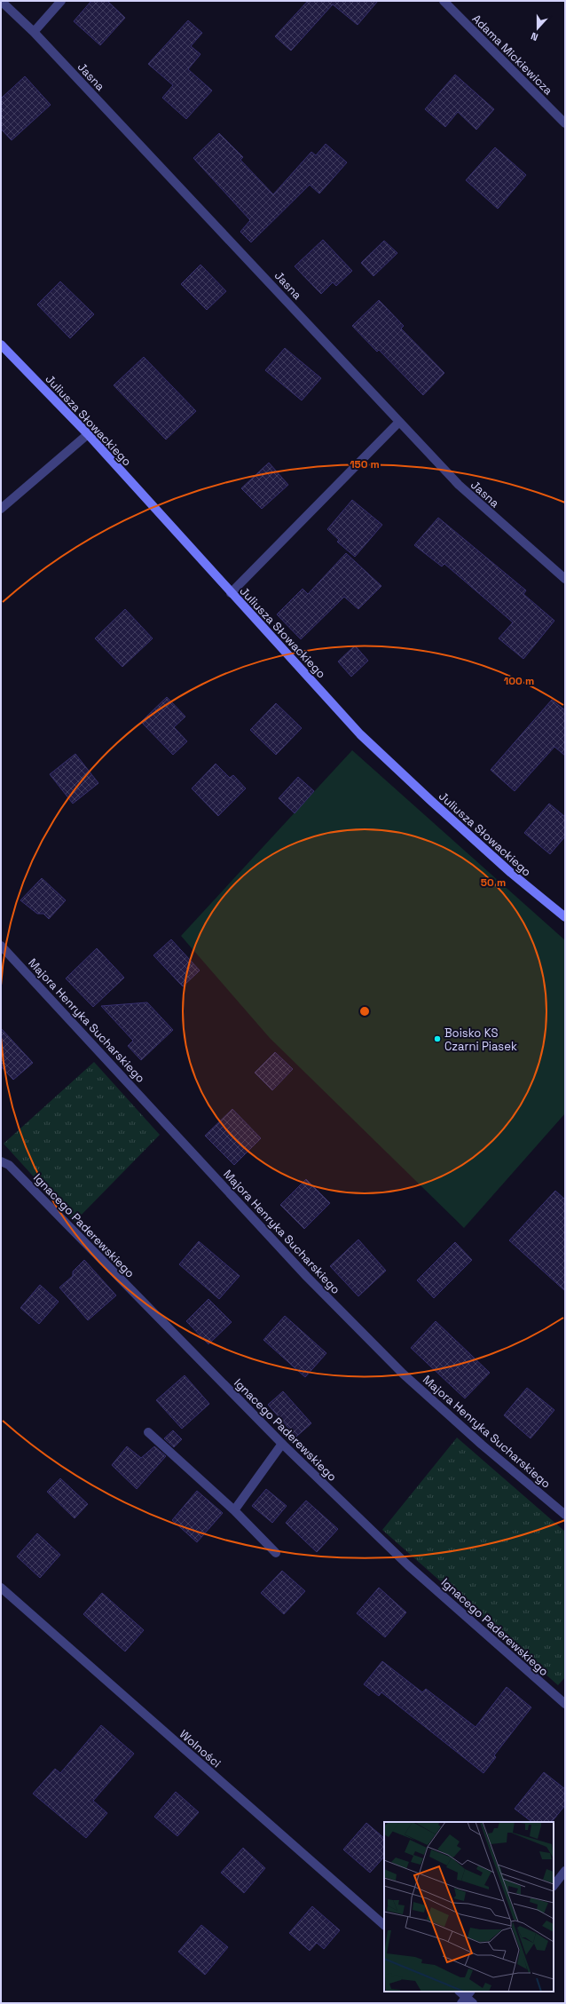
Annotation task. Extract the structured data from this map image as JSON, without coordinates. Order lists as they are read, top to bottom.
{
  "streets": {
    "street": [
      "Adama Mickiewicza",
      "Jasna",
      "Juliusza Słowackiego",
      "Majora Henryka Sucharskiego",
      "Ignacego Paderewskiego",
      "Wolności"
    ]
  },
  "places": ["Boisko KS Czarni Piasek"],
  "north": "bottom",
  "rings": ["150 m", "100 m", "50 m"]
}
